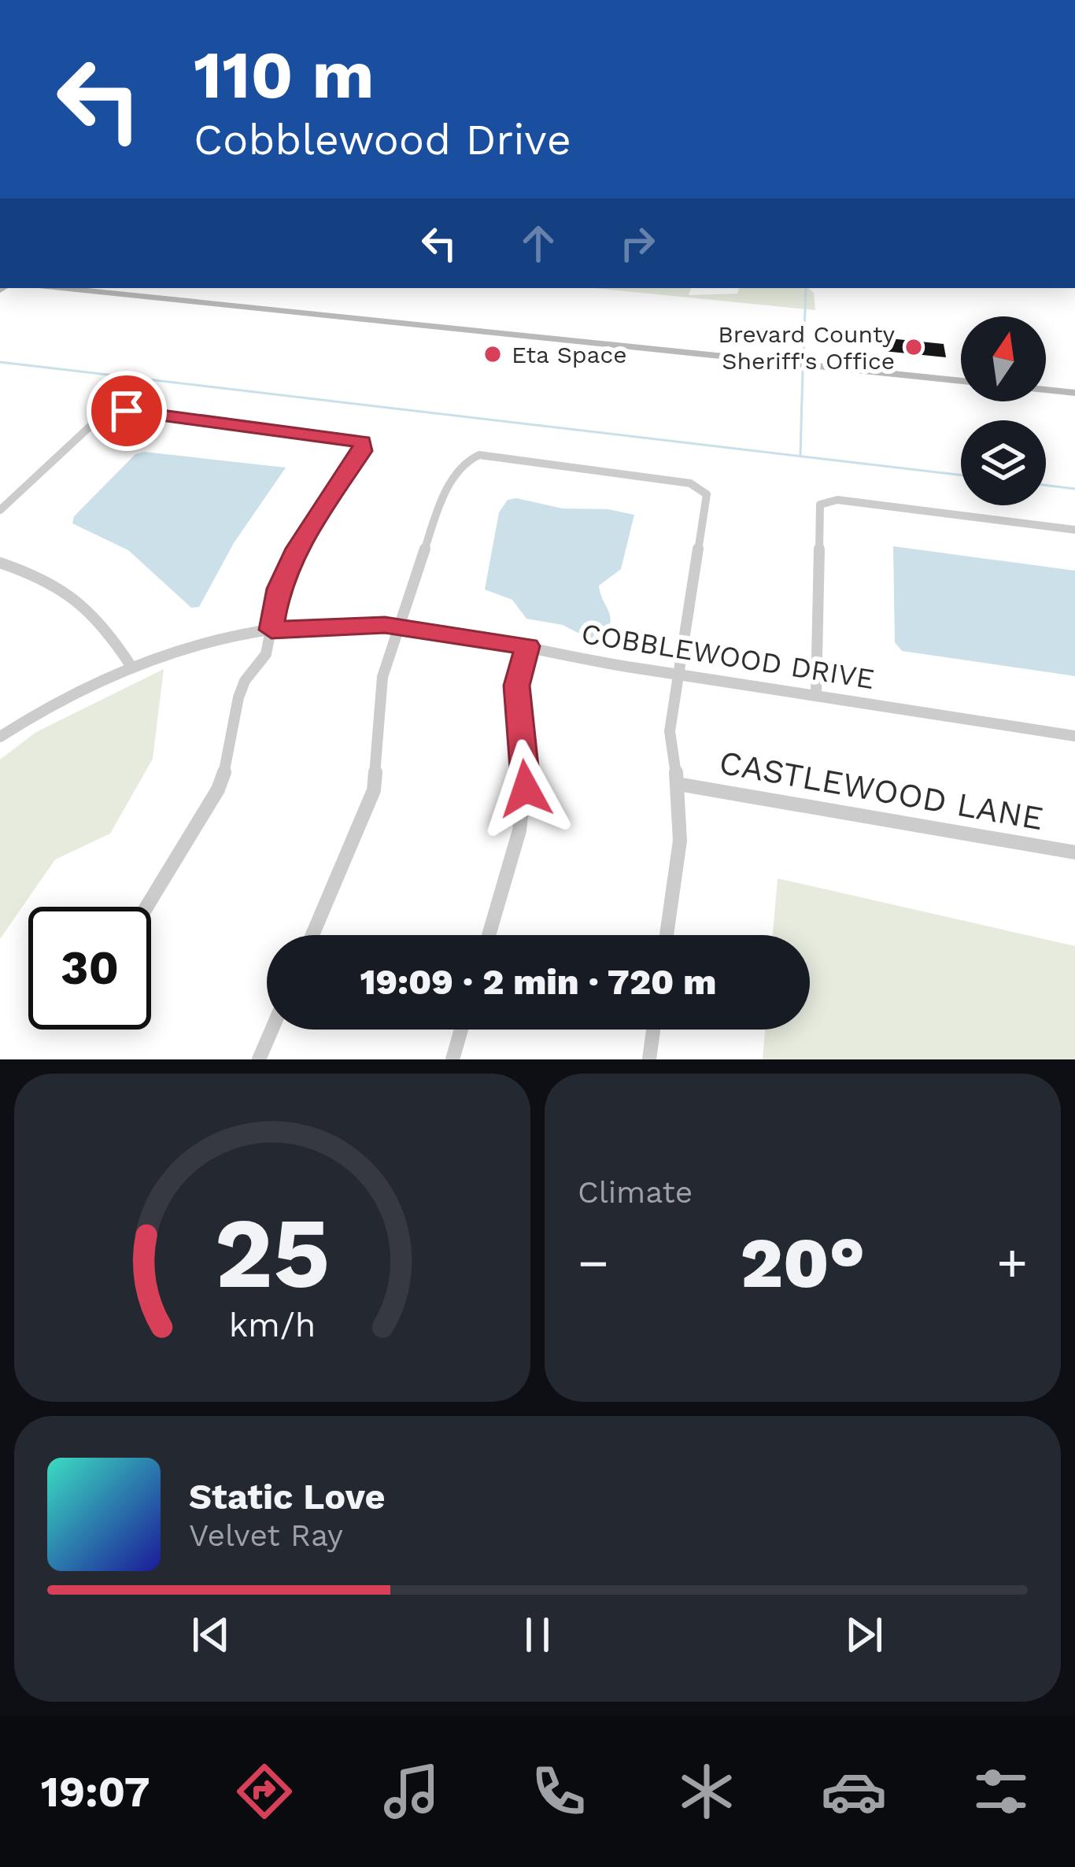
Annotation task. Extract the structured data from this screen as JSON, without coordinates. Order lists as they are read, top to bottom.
{
  "streets": {
    "street": ["COBBLEWOOD DRIVE", "CASTLEWOOD LANE"]
  },
  "places": ["Brevard County Sheriff's Office", "Eta Space"],
  "north": "top",
  "page": {
    "turn": ["110 m", "Cobblewood Drive"],
    "limit": "30",
    "trip": "19:09 · 2 min · 720 m",
    "tile": "Climate",
    "heat": ["−", "20°", "+"],
    "song": ["Static Love", "Velvet Ray"],
    "tabs": "19:07",
    "gauge": ["25", "km/h"]
  }
}
